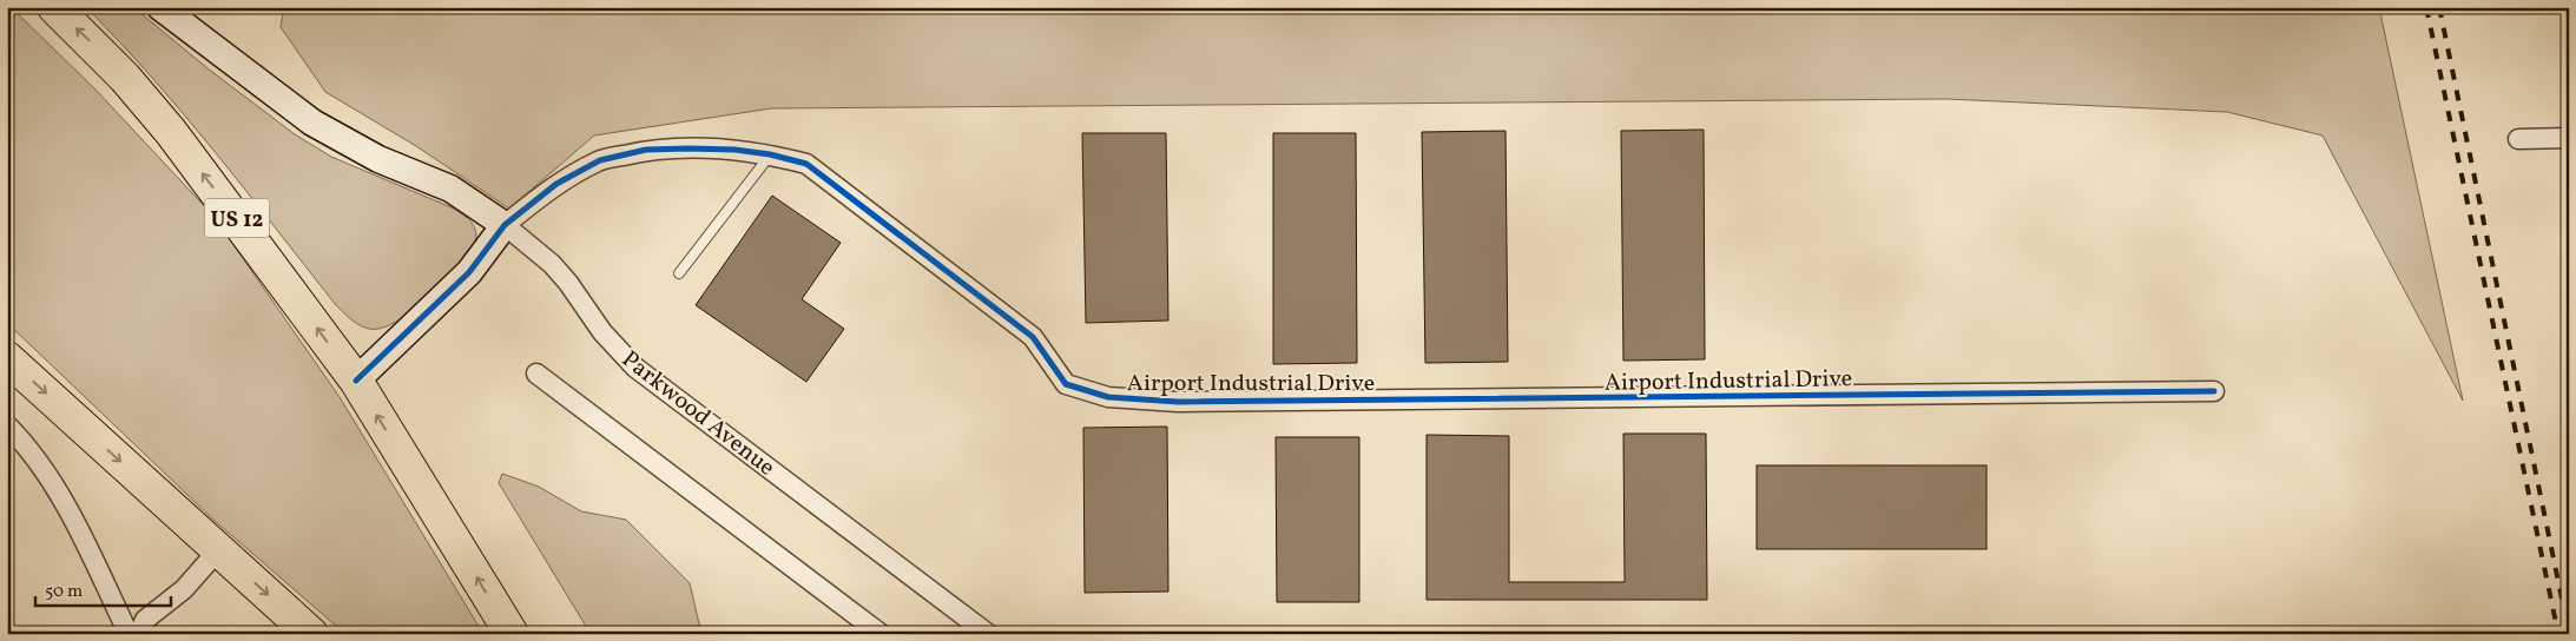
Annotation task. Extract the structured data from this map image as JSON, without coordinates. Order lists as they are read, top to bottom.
{
  "streets": {
    "highway": ["US 12"],
    "street": ["Airport Industrial Drive", "Parkwood Avenue"]
  },
  "crossings": [
    ["US 12", "Airport Industrial Drive"],
    ["Airport Industrial Drive", "Parkwood Avenue"]
  ],
  "scale_bar": "50 m"
}
